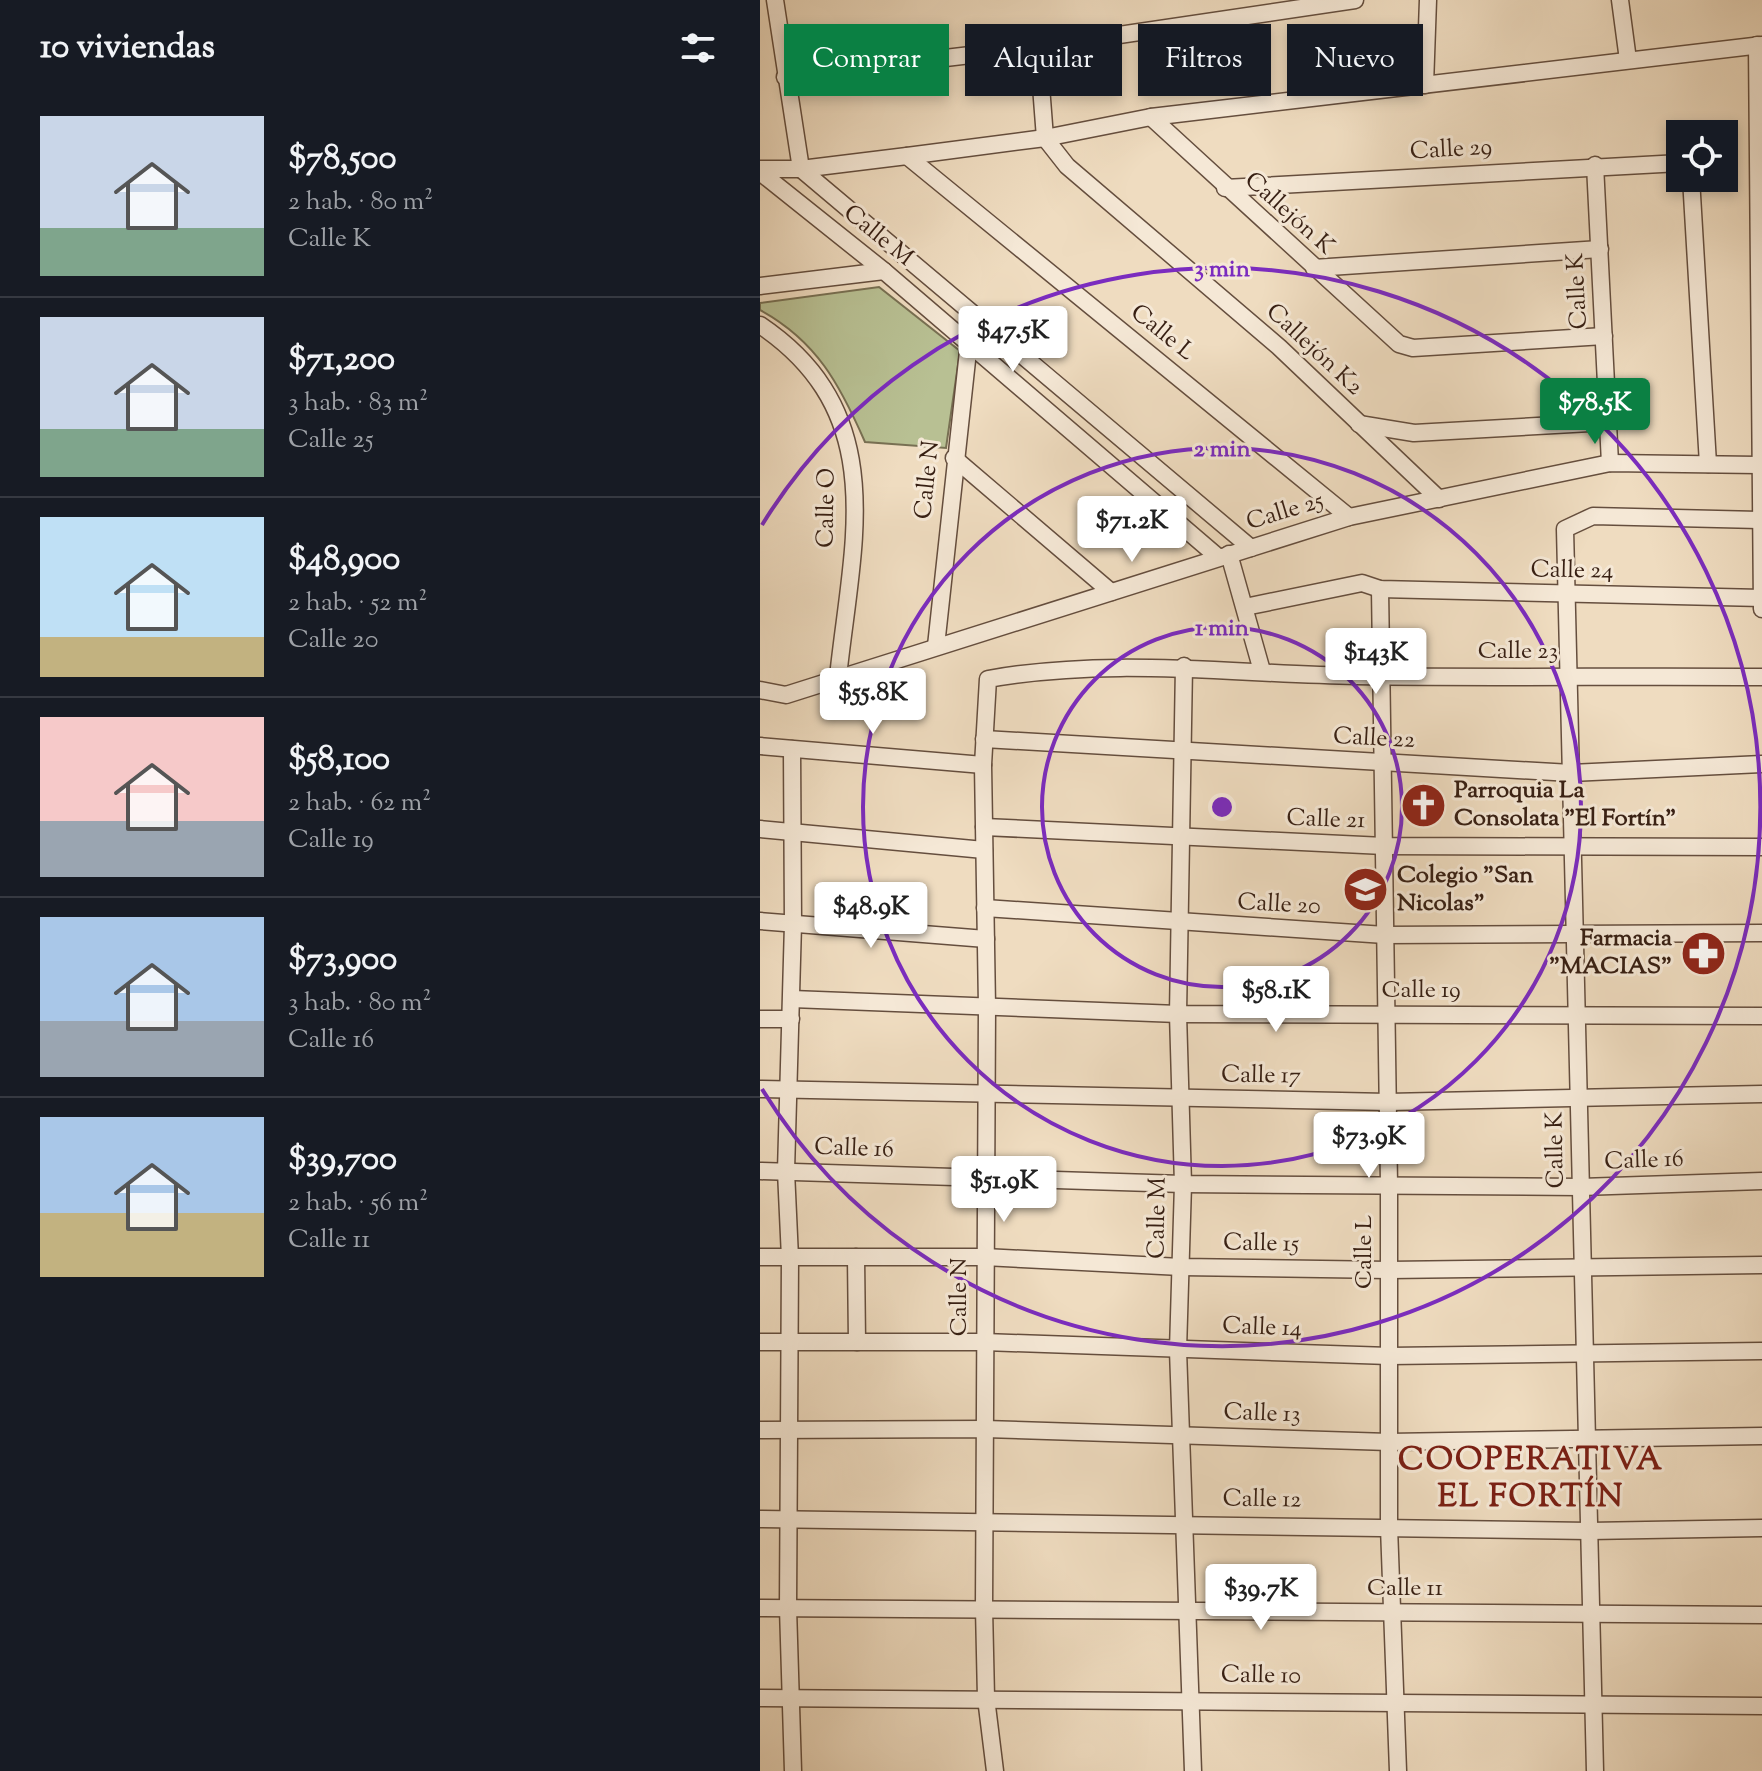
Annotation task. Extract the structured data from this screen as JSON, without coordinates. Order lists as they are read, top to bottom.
{
  "streets": {
    "street": [
      "Calle 29",
      "Callejón K",
      "Calle M",
      "Calle K",
      "Calle L",
      "Callejón K2",
      "Calle N",
      "Calle O",
      "Calle 25",
      "Calle 24",
      "Calle 23",
      "Calle 22",
      "Calle 21",
      "Calle 20",
      "Calle 19",
      "Calle 17",
      "Calle 16",
      "Calle 15",
      "Calle 14",
      "Calle 13",
      "Calle 12",
      "Calle 11",
      "Calle 10"
    ]
  },
  "crossings": [
    ["Calle 29", "Callejón K"],
    ["Calle 29", "Calle K"],
    ["Callejón K", "Calle K"],
    ["Calle M", "Calle N"],
    ["Calle M", "Calle 25"],
    ["Calle M", "Calle 23"],
    ["Calle M", "Calle 22"],
    ["Calle M", "Calle 21"],
    ["Calle M", "Calle 20"],
    ["Calle M", "Calle 19"],
    ["Calle M", "Calle 17"],
    ["Calle M", "Calle 16"],
    ["Calle M", "Calle 15"],
    ["Calle M", "Calle 14"],
    ["Calle M", "Calle 13"],
    ["Calle M", "Calle 12"],
    ["Calle M", "Calle 11"],
    ["Calle M", "Calle 10"],
    ["Calle K", "Calle 25"],
    ["Calle K", "Calle 24"],
    ["Calle K", "Calle 23"],
    ["Calle K", "Calle 22"],
    ["Calle K", "Calle 21"],
    ["Calle K", "Calle 20"],
    ["Calle K", "Calle 19"],
    ["Calle K", "Calle 17"],
    ["Calle K", "Calle 16"],
    ["Calle K", "Calle 15"],
    ["Calle K", "Calle 14"],
    ["Calle K", "Calle 13"],
    ["Calle K", "Calle 12"],
    ["Calle K", "Calle 11"],
    ["Calle K", "Calle 10"],
    ["Calle L", "Calle 25"],
    ["Calle L", "Calle 24"],
    ["Calle L", "Calle 23"],
    ["Calle L", "Calle 22"],
    ["Calle L", "Calle 21"],
    ["Calle L", "Calle 20"],
    ["Calle L", "Calle 19"],
    ["Calle L", "Calle 17"],
    ["Calle L", "Calle 16"],
    ["Calle L", "Calle 15"],
    ["Calle L", "Calle 14"],
    ["Calle L", "Calle 13"],
    ["Calle L", "Calle 12"],
    ["Calle L", "Calle 11"],
    ["Calle L", "Calle 10"],
    ["Callejón K2", "Calle 25"],
    ["Calle N", "Calle 25"],
    ["Calle N", "Calle 23"],
    ["Calle N", "Calle 22"],
    ["Calle N", "Calle 21"],
    ["Calle N", "Calle 20"],
    ["Calle N", "Calle 19"],
    ["Calle N", "Calle 17"],
    ["Calle N", "Calle 16"],
    ["Calle N", "Calle 15"],
    ["Calle N", "Calle 14"],
    ["Calle N", "Calle 13"],
    ["Calle N", "Calle 12"],
    ["Calle N", "Calle 11"],
    ["Calle N", "Calle 10"],
    ["Calle O", "Calle 25"]
  ],
  "districts": ["COOPERATIVA EL FORTÍN"],
  "places": {
    "church": ["Parroquia La Consolata \"El Fortín\""],
    "school or university": ["Colegio \"San Nicolas\""],
    "pharmacy": ["Farmacia \"MACIAS\""]
  },
  "page": {
    "heading": "10 viviendas",
    "chip": [
      "Comprar",
      "Alquilar",
      "Filtros",
      "Nuevo"
    ],
    "list": [
      {
        "name": "$78,500",
        "note": "2 hab. · 80 m² · Calle K"
      },
      {
        "name": "$71,200",
        "note": "3 hab. · 83 m² · Calle 25"
      },
      {
        "name": "$48,900",
        "note": "2 hab. · 52 m² · Calle 20"
      },
      {
        "name": "$58,100",
        "note": "2 hab. · 62 m² · Calle 19"
      },
      {
        "name": "$73,900",
        "note": "3 hab. · 80 m² · Calle 16"
      },
      {
        "name": "$39,700",
        "note": "2 hab. · 56 m² · Calle 11"
      }
    ],
    "price": [
      "$47.5K",
      "$78.5K",
      "$71.2K",
      "$143K",
      "$55.8K",
      "$48.9K",
      "$58.1K",
      "$73.9K",
      "$51.9K",
      "$39.7K"
    ]
  },
  "rings": ["3 min", "2 min", "1 min"]
}
